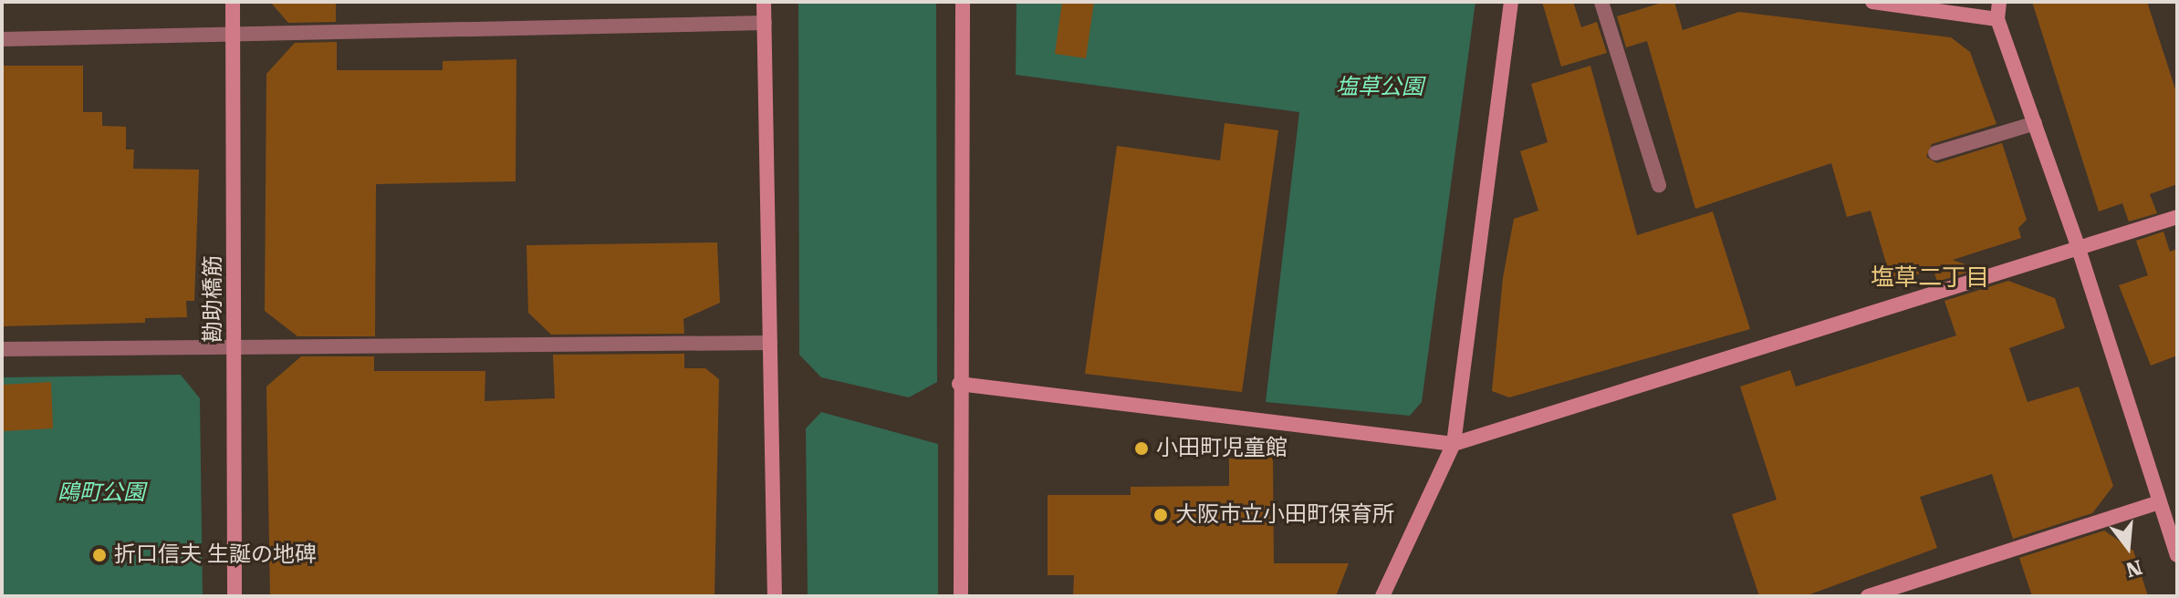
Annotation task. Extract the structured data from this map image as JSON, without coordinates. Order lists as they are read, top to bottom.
{
  "streets": {
    "street": ["勘助橋筋"]
  },
  "districts": ["塩草二丁目"],
  "parks": ["塩草公園", "鴎町公園"],
  "places": ["小田町児童館", "大阪市立小田町保育所", "折口信夫 生誕の地碑"],
  "north": "bottom"
}
